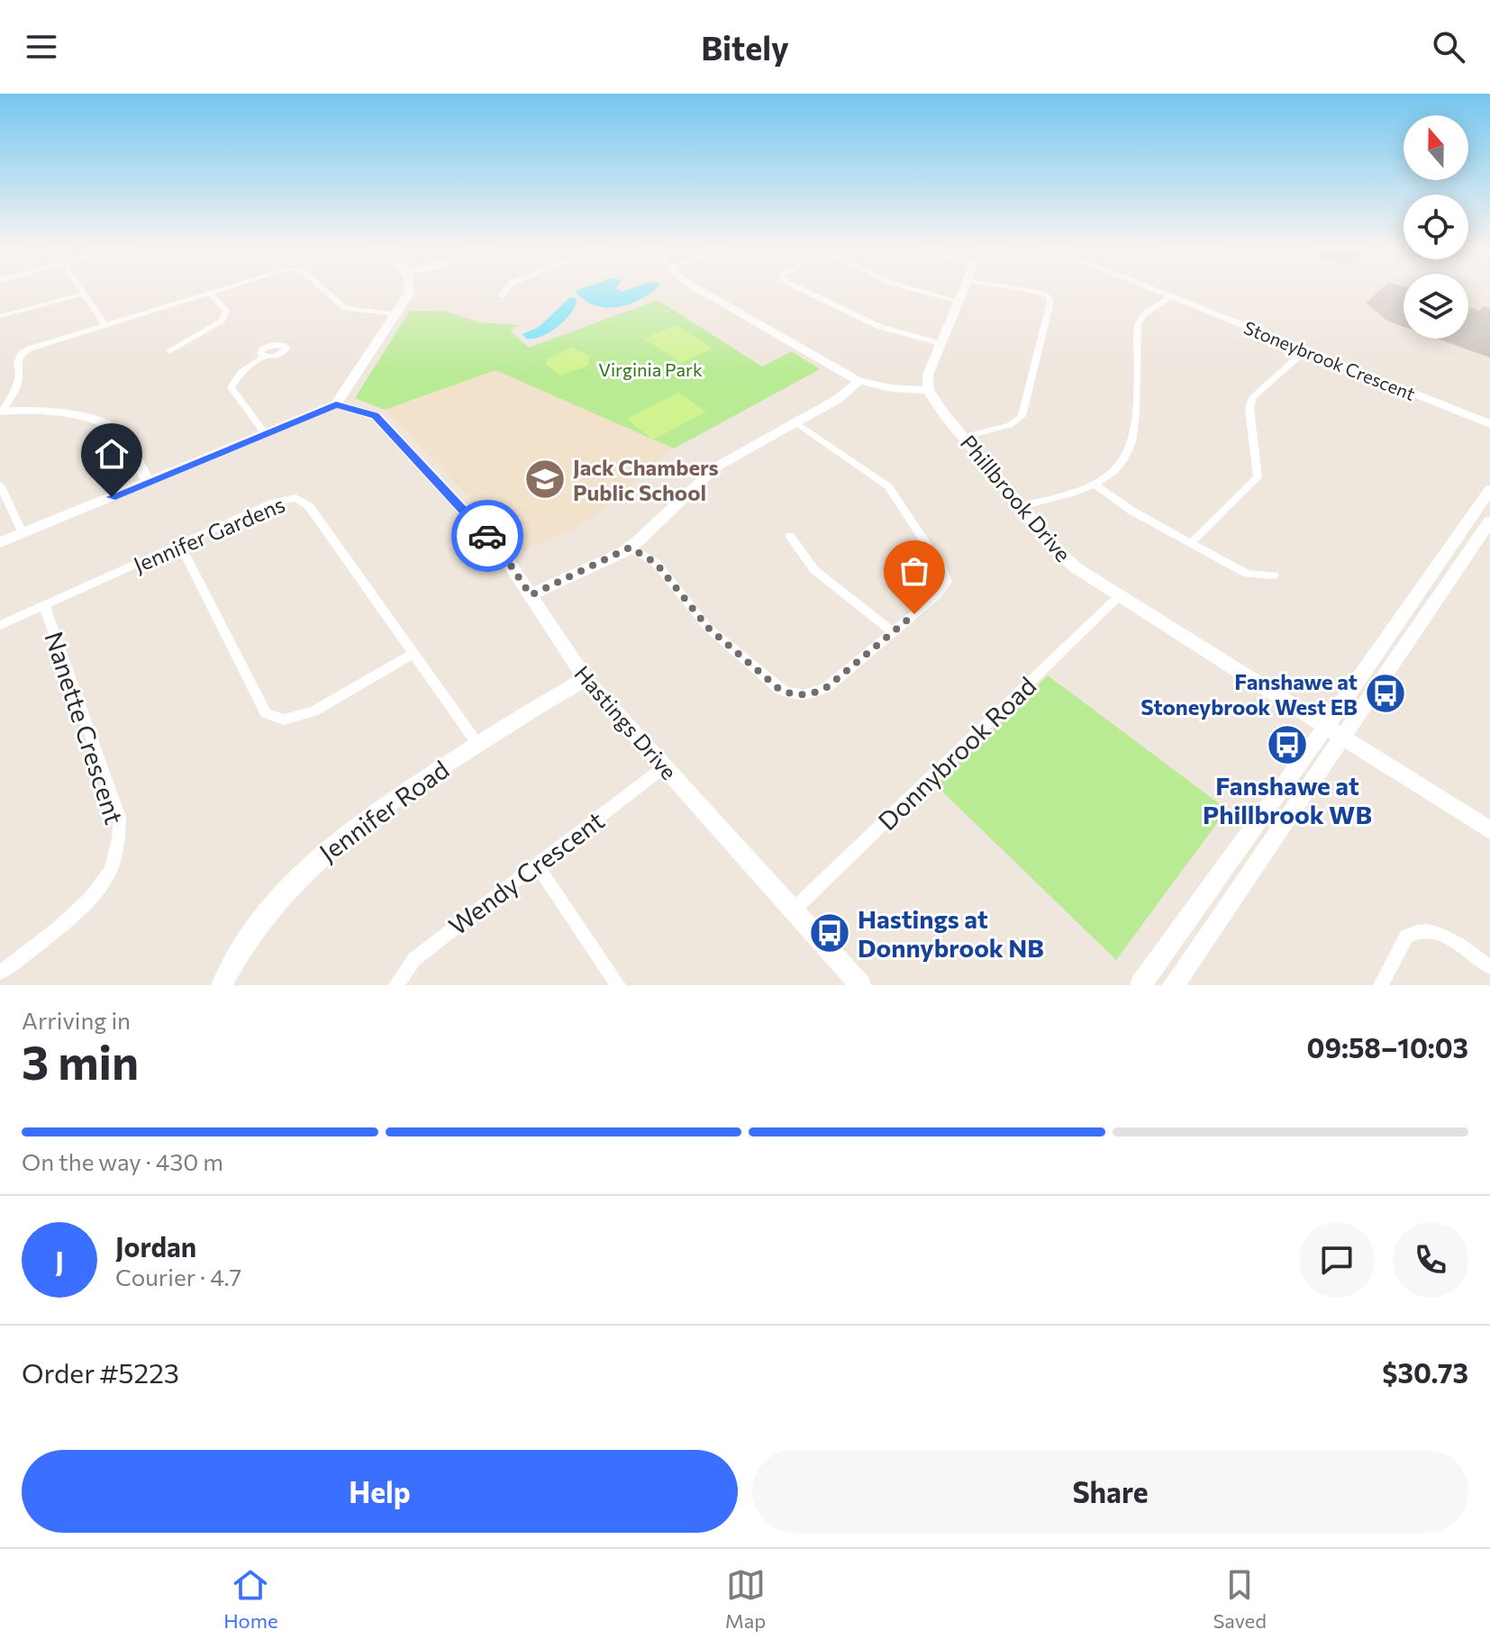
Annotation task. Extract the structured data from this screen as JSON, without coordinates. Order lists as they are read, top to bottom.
{
  "streets": {
    "street": [
      "Stoneybrook Crescent",
      "Phillbrook Drive",
      "Jennifer Gardens",
      "Hastings Drive",
      "Nanette Crescent",
      "Donnybrook Road",
      "Jennifer Road",
      "Wendy Crescent"
    ]
  },
  "crossings": [
    ["Phillbrook Drive", "Donnybrook Road"],
    ["Jennifer Gardens", "Nanette Crescent"],
    ["Jennifer Gardens", "Jennifer Road"],
    ["Hastings Drive", "Donnybrook Road"],
    ["Hastings Drive", "Jennifer Road"],
    ["Hastings Drive", "Wendy Crescent"]
  ],
  "parks": ["Virginia Park"],
  "places": {
    "school or university": ["Jack Chambers Public School"],
    "bus stop": ["Fanshawe at Stoneybrook West EB", "Fanshawe at Phillbrook WB", "Hastings at Donnybrook NB"]
  },
  "north": "top",
  "page": {
    "header": "Bitely",
    "heading": ["3 min", "Arriving in", "09:58–10:03"],
    "panel": [
      "Jordan",
      "Courier · 4.7",
      "Order #5223",
      "$30.73"
    ],
    "bar": "On the way · 430 m",
    "round": "J",
    "buttons": ["Help", "Share"],
    "tabs": ["Home", "Map", "Saved"]
  }
}
